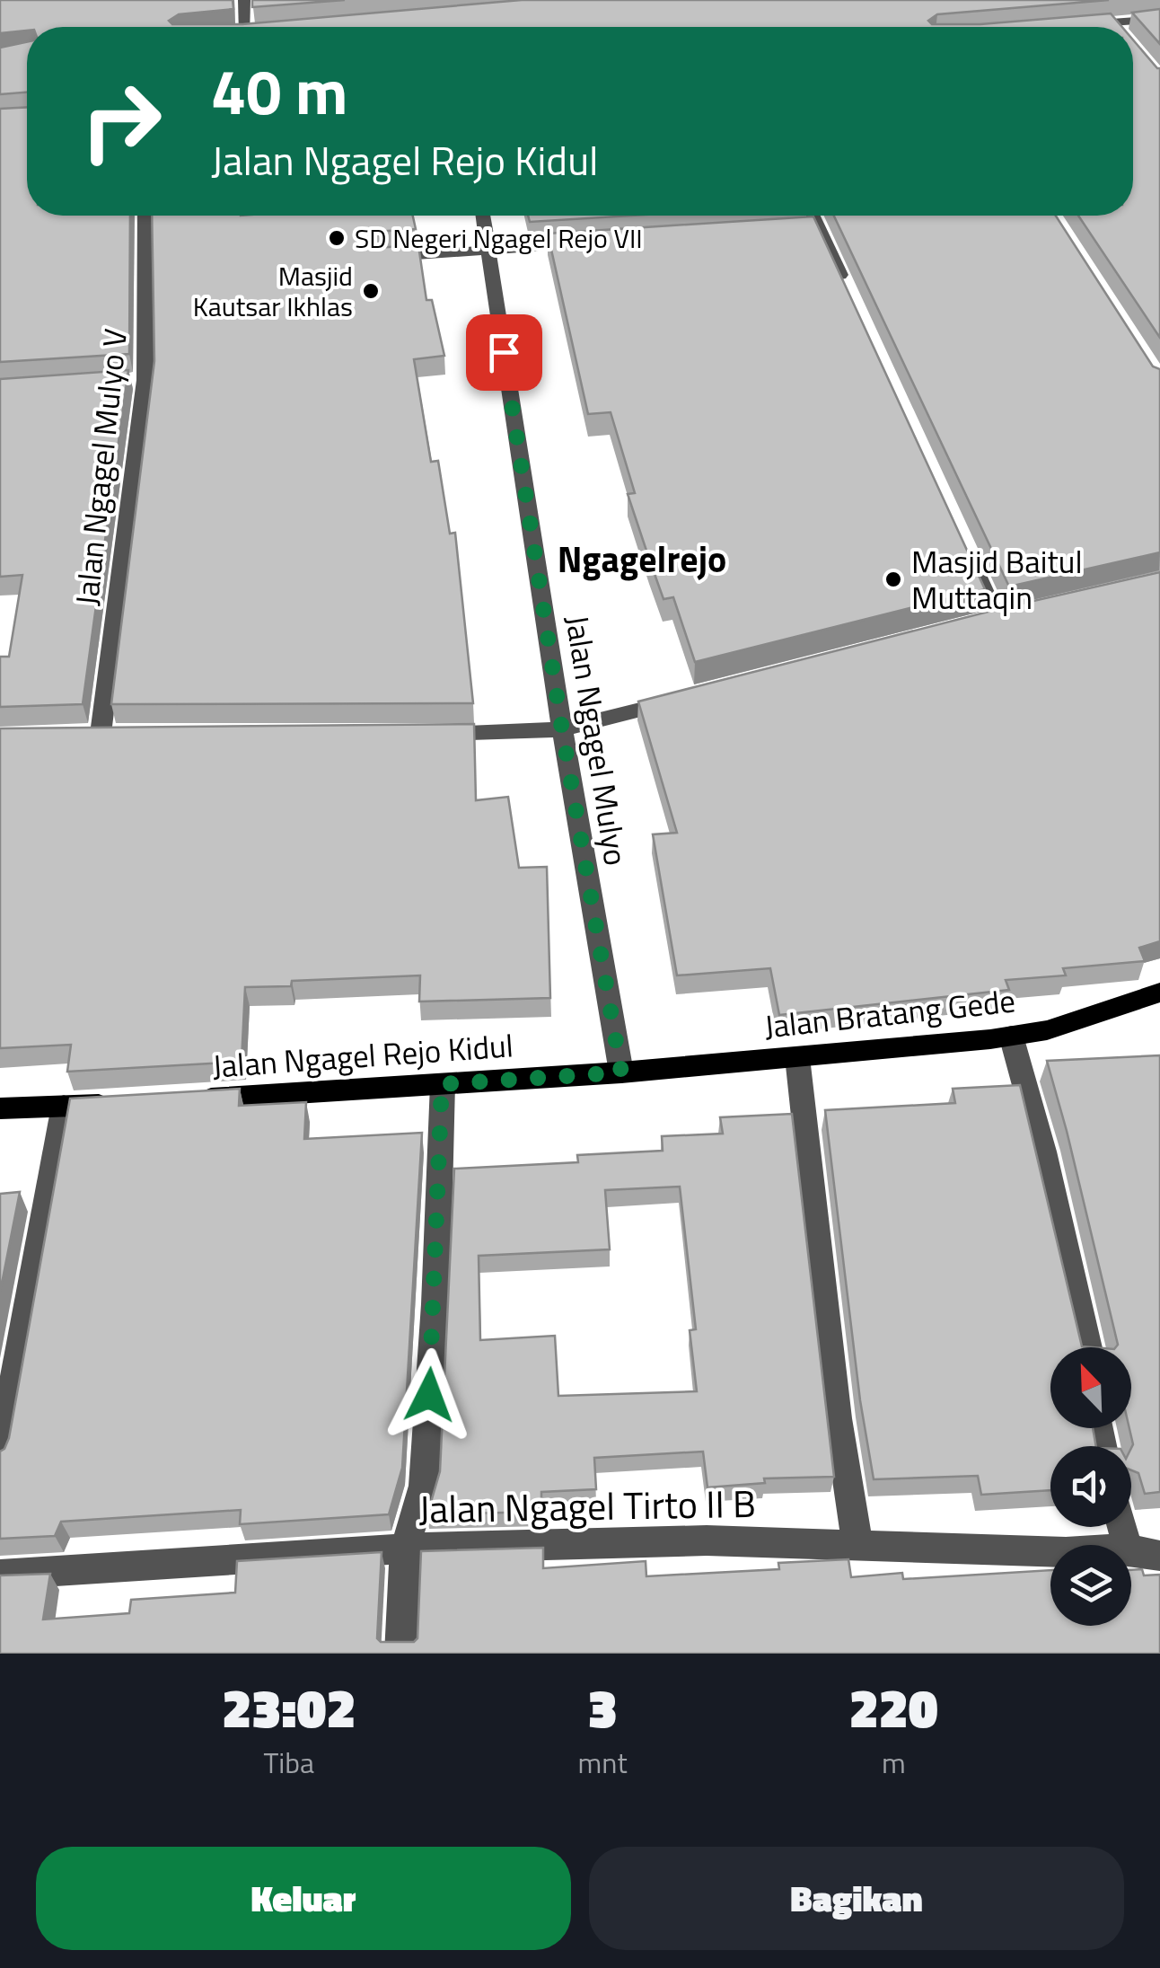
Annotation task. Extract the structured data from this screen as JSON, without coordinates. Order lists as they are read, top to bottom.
{
  "streets": {
    "main road": ["Jalan Bratang Gede", "Jalan Ngagel Rejo Kidul"],
    "street": ["Jalan Ngagel Mulyo V", "Jalan Ngagel Mulyo", "Jalan Ngagel Tirto II B"]
  },
  "crossings": [
    ["Jalan Ngagel Mulyo", "Jalan Bratang Gede"],
    ["Jalan Ngagel Mulyo", "Jalan Ngagel Rejo Kidul"],
    ["Jalan Bratang Gede", "Jalan Ngagel Rejo Kidul"]
  ],
  "districts": ["Ngagelrejo"],
  "places": ["SD Negeri Ngagel Rejo VII", "Masjid Kautsar Ikhlas", "Masjid Baitul Muttaqin"],
  "north": "top left",
  "page": {
    "turn": ["40 m", "Jalan Ngagel Rejo Kidul"],
    "eta": [
      "23:02",
      "Tiba",
      "3",
      "mnt",
      "220",
      "m"
    ],
    "buttons": ["Keluar", "Bagikan"]
  }
}
